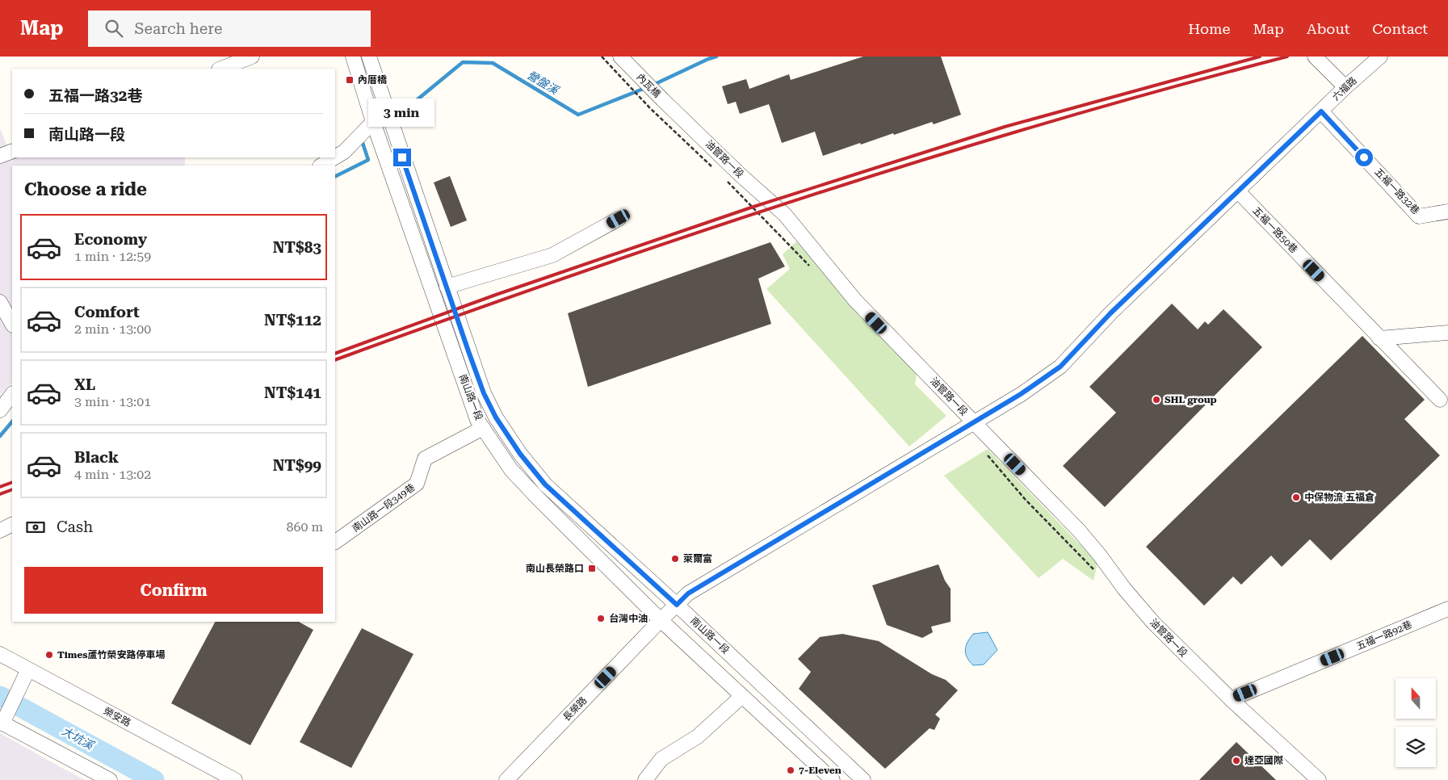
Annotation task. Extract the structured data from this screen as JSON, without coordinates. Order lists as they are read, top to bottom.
{
  "streets": {
    "street": [
      "內瓦橋",
      "六福路",
      "油管路一段",
      "五福一路32巷",
      "五福一路50巷",
      "南山路一段",
      "南山路一段349巷",
      "五福一路92巷",
      "長榮路",
      "榮安路"
    ]
  },
  "crossings": [
    ["內瓦橋", "油管路一段"],
    ["六福路", "油管路一段"],
    ["六福路", "五福一路32巷"],
    ["六福路", "五福一路50巷"],
    ["六福路", "南山路一段"],
    ["六福路", "長榮路"],
    ["油管路一段", "五福一路92巷"],
    ["南山路一段", "南山路一段349巷"],
    ["南山路一段", "長榮路"]
  ],
  "water": ["營盤溪", "大坑溪"],
  "places": {
    "transit": ["內厝橋", "南山長榮路口"],
    "other": [
      "SHL group",
      "中保物流 五福倉",
      "萊爾富",
      "台灣中油",
      "Times蘆竹榮安路停車場",
      "達亞國際",
      "7-Eleven"
    ]
  },
  "north": "top",
  "page": {
    "header": "Map",
    "search": "Search here",
    "nav": [
      "Home",
      "Map",
      "About",
      "Contact"
    ],
    "banner": ["五福一路32巷", "南山路一段"],
    "bubble": "3 min",
    "heading": "Choose a ride",
    "list": [
      {
        "name": "Economy",
        "note": "1 min · 12:59",
        "value": "NT$83"
      },
      {
        "name": "Comfort",
        "note": "2 min · 13:00",
        "value": "NT$112"
      },
      {
        "name": "XL",
        "note": "3 min · 13:01",
        "value": "NT$141"
      },
      {
        "name": "Black",
        "note": "4 min · 13:02",
        "value": "NT$99"
      }
    ],
    "pay": ["Cash", "860 m"],
    "buttons": "Confirm"
  }
}
